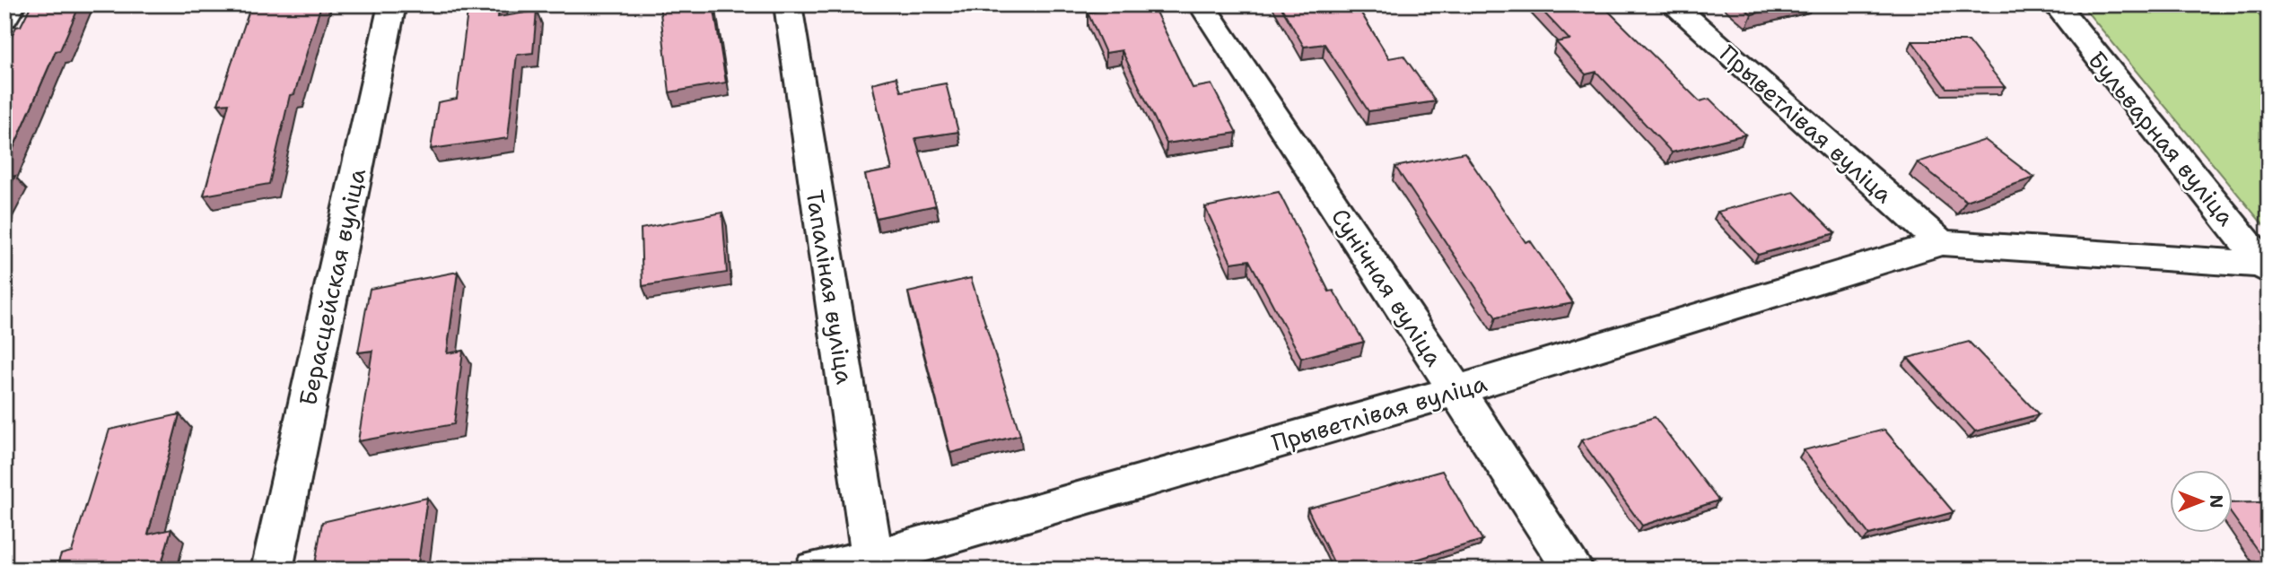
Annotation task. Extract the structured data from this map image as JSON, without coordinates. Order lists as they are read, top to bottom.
{
  "streets": {
    "street": [
      "Прыветлівая вуліца",
      "Бульварная вуліца",
      "Берасцейская вуліца",
      "Тапаліная вуліца",
      "Сунічная вуліца"
    ]
  },
  "crossings": [
    ["Прыветлівая вуліца", "Бульварная вуліца"],
    ["Прыветлівая вуліца", "Тапаліная вуліца"],
    ["Прыветлівая вуліца", "Сунічная вуліца"]
  ],
  "north": "right"
}
